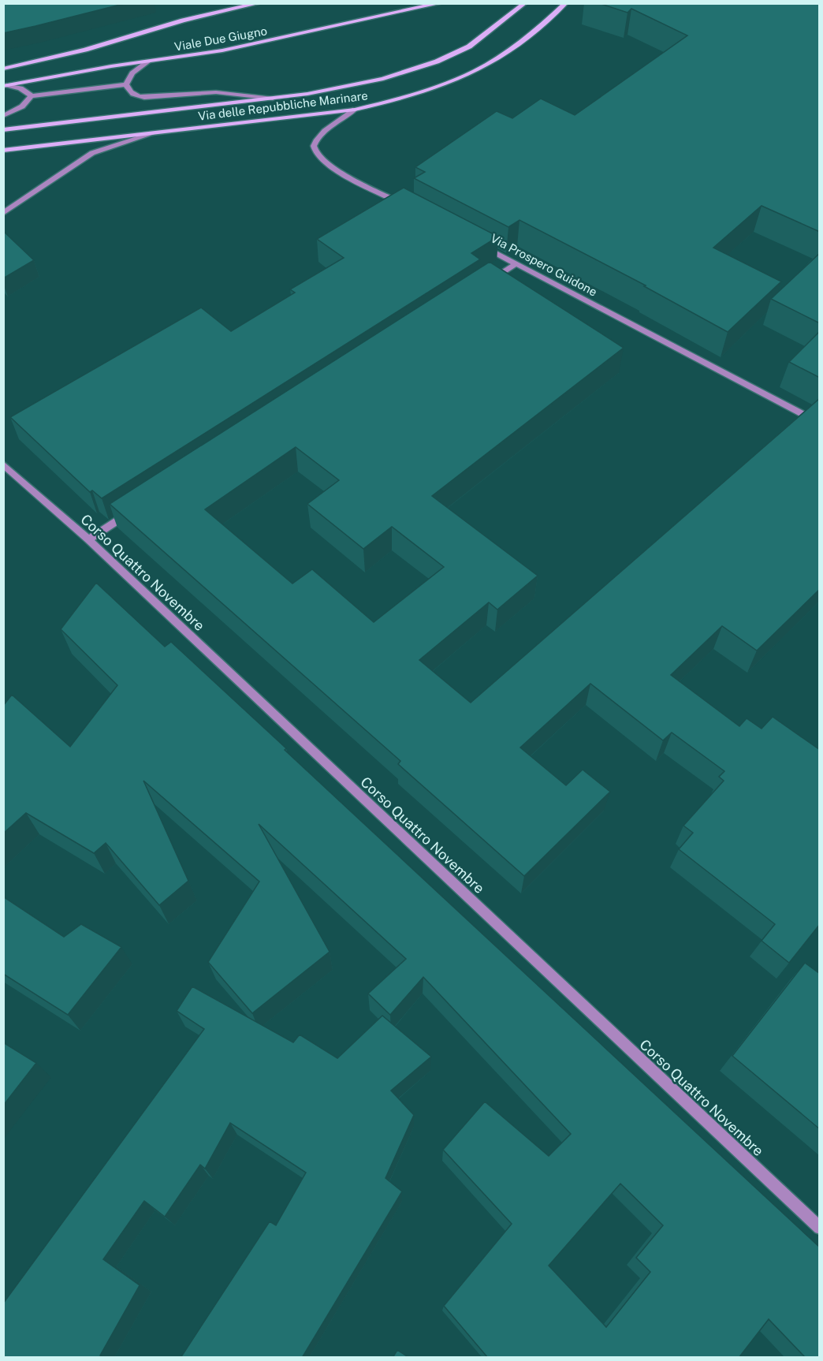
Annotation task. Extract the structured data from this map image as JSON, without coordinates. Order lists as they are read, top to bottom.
{
  "streets": {
    "main road": ["Viale Due Giugno", "Via delle Repubbliche Marinare"],
    "street": ["Via Prospero Guidone", "Corso Quattro Novembre"]
  }
}
